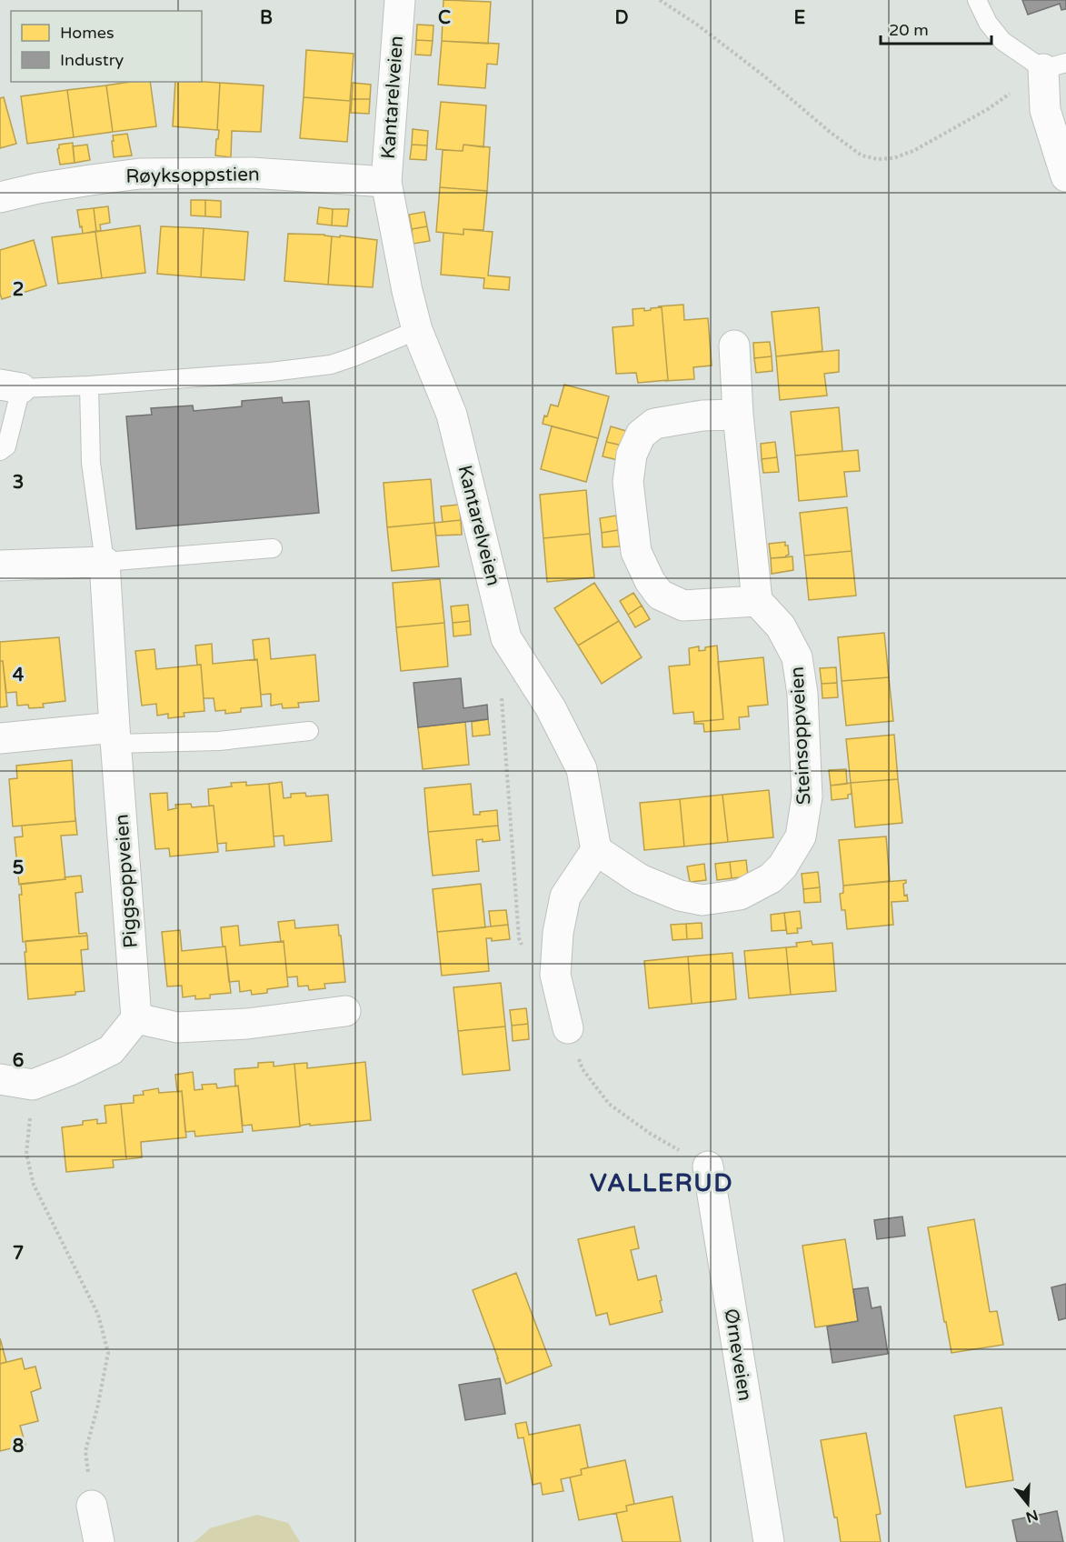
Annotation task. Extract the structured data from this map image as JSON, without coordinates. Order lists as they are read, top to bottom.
{
  "streets": {
    "street": [
      "Kantarelveien",
      "Røyksoppstien",
      "Steinsoppveien",
      "Piggsoppveien",
      "Ørneveien"
    ]
  },
  "crossings": [
    ["Kantarelveien", "Røyksoppstien"],
    ["Kantarelveien", "Steinsoppveien"]
  ],
  "districts": ["VALLERUD"],
  "legend": ["Homes", "Industry"],
  "scale_bar": "20 m",
  "north": "bottom",
  "grid": {
    "columns": [
      "B",
      "C",
      "D",
      "E"
    ],
    "rows": [
      "2",
      "3",
      "4",
      "5",
      "6",
      "7",
      "8"
    ]
  }
}
